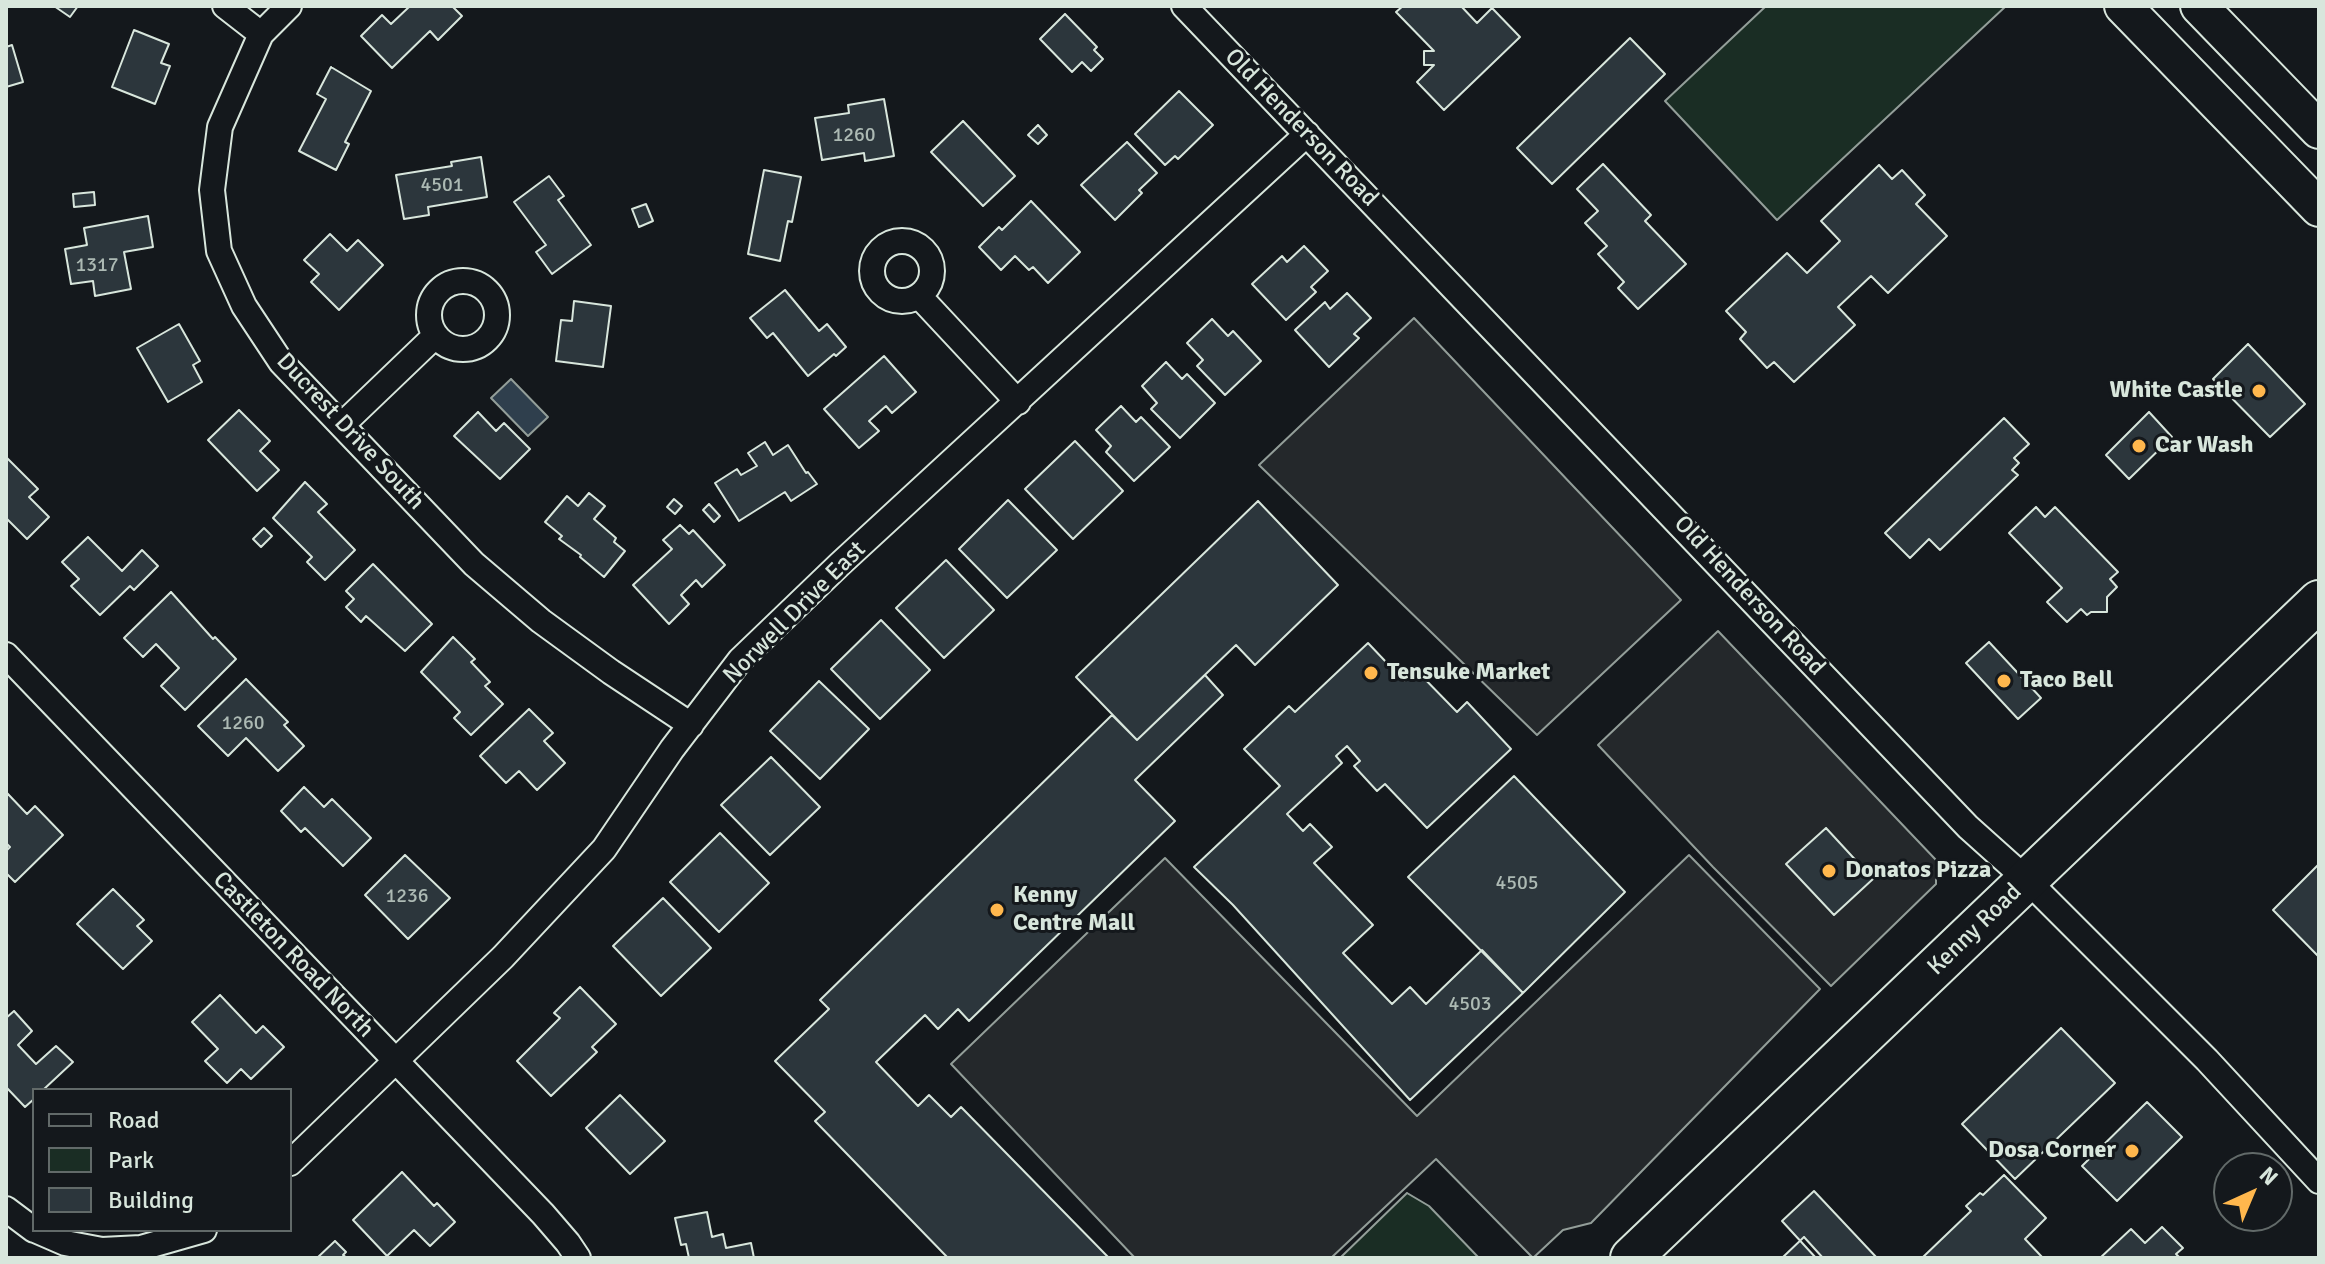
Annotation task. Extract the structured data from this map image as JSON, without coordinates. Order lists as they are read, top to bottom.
{
  "streets": {
    "main road": ["Kenny Road"],
    "street": [
      "Old Henderson Road",
      "Ducrest Drive South",
      "Norwell Drive East",
      "Castleton Road North"
    ]
  },
  "crossings": [
    ["Old Henderson Road", "Norwell Drive East"],
    ["Old Henderson Road", "Kenny Road"],
    ["Ducrest Drive South", "Norwell Drive East"],
    ["Norwell Drive East", "Castleton Road North"]
  ],
  "places": [
    "White Castle",
    "Car Wash",
    "Tensuke Market",
    "Taco Bell",
    "Donatos Pizza",
    "Kenny Centre Mall",
    "Dosa Corner"
  ],
  "house_numbers": [
    "1260",
    "4501",
    "1317",
    "1260",
    "4505",
    "1236",
    "4503"
  ],
  "legend": ["Road", "Park", "Building"],
  "north": "top right"
}
